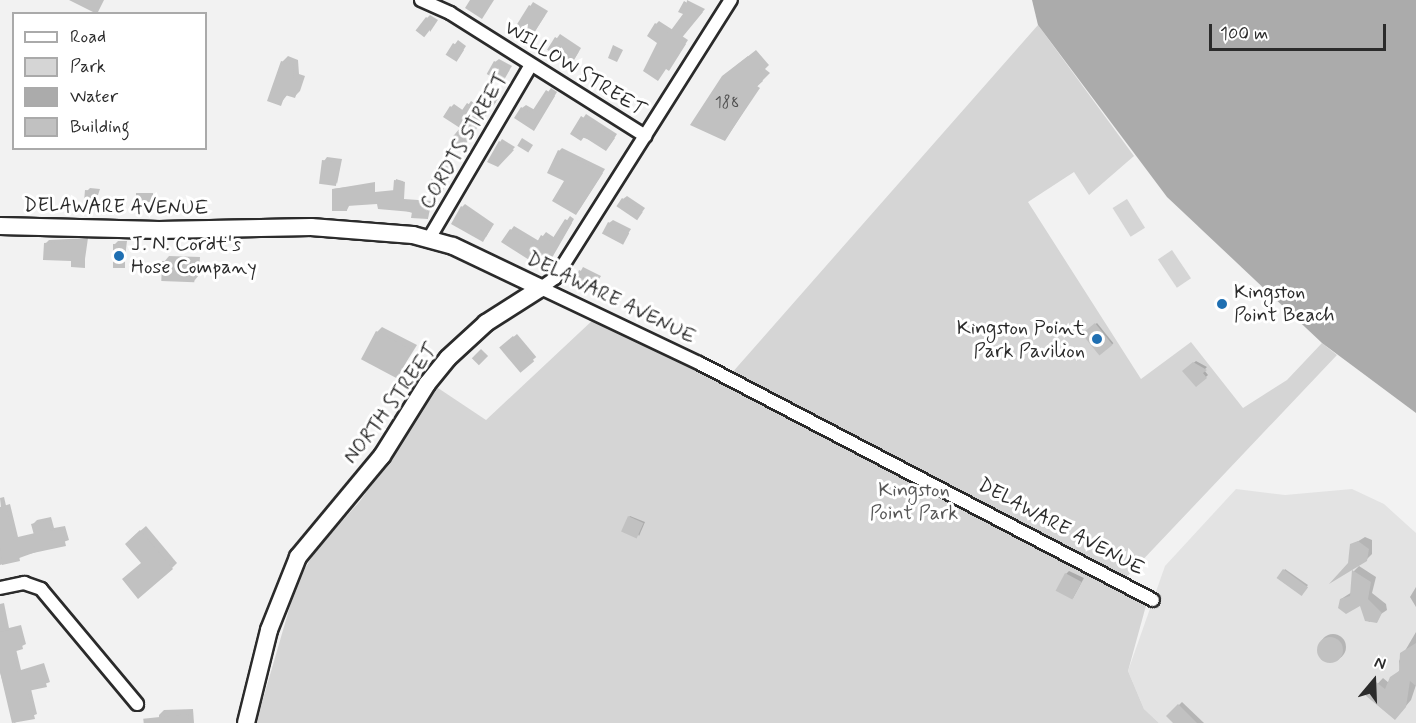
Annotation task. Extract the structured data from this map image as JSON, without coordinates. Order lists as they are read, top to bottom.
{
  "streets": {
    "street": [
      "WILLOW STREET",
      "CORDTS STREET",
      "DELAWARE AVENUE",
      "NORTH STREET"
    ]
  },
  "crossings": [
    ["WILLOW STREET", "CORDTS STREET"],
    ["WILLOW STREET", "NORTH STREET"],
    ["CORDTS STREET", "DELAWARE AVENUE"],
    ["DELAWARE AVENUE", "NORTH STREET"]
  ],
  "parks": ["Kingston Point Park"],
  "places": ["J. N. Cordt's Hose Company", "Kingston Point Beach", "Kingston Point Park Pavilion"],
  "house_numbers": ["188"],
  "legend": [
    "Road",
    "Park",
    "Water",
    "Building"
  ],
  "scale_bar": "100 m",
  "north": "top"
}
